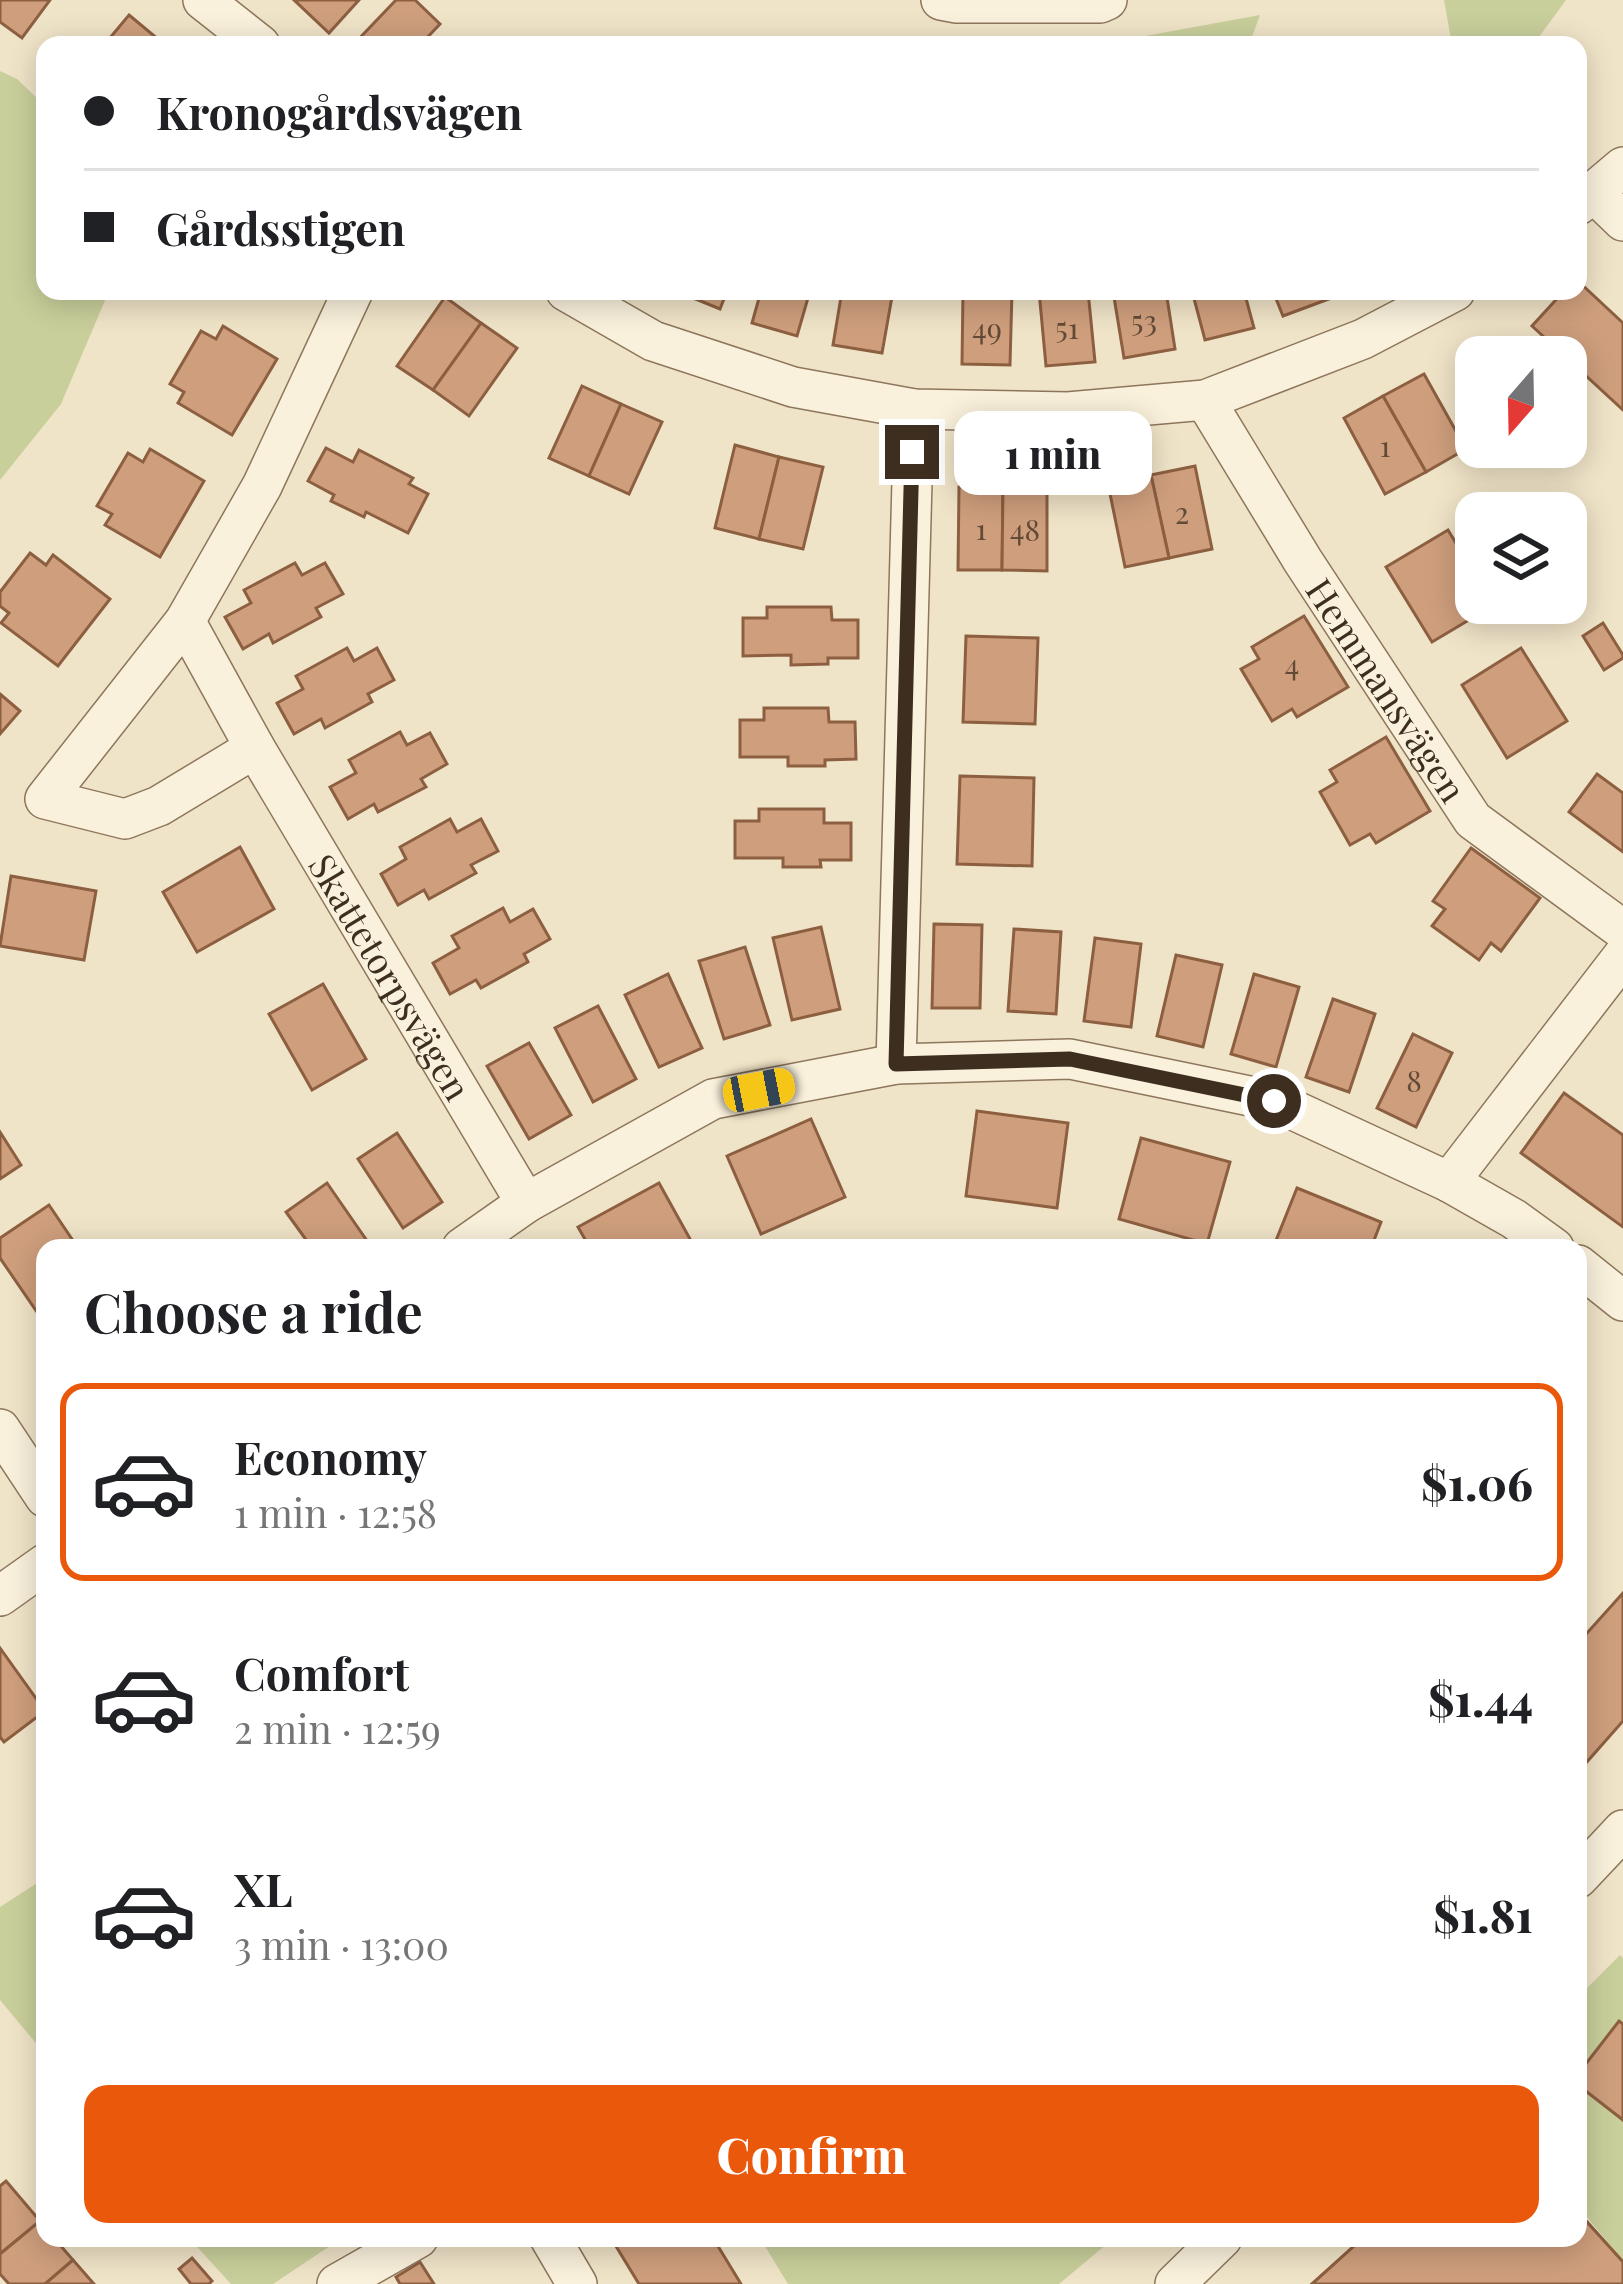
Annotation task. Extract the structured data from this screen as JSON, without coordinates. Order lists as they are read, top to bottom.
{
  "streets": {
    "street": ["Hemmansvägen", "Skattetorpsvägen"]
  },
  "house_numbers": [
    "53",
    "51",
    "49",
    "1",
    "2",
    "1",
    "48",
    "4",
    "8"
  ],
  "north": "bottom",
  "page": {
    "banner": ["Kronogårdsvägen", "Gårdsstigen"],
    "bubble": "1 min",
    "heading": "Choose a ride",
    "list": [
      {
        "name": "Economy",
        "note": "1 min · 12:58",
        "value": "$1.06"
      },
      {
        "name": "Comfort",
        "note": "2 min · 12:59",
        "value": "$1.44"
      },
      {
        "name": "XL",
        "note": "3 min · 13:00",
        "value": "$1.81"
      }
    ],
    "buttons": "Confirm"
  }
}
